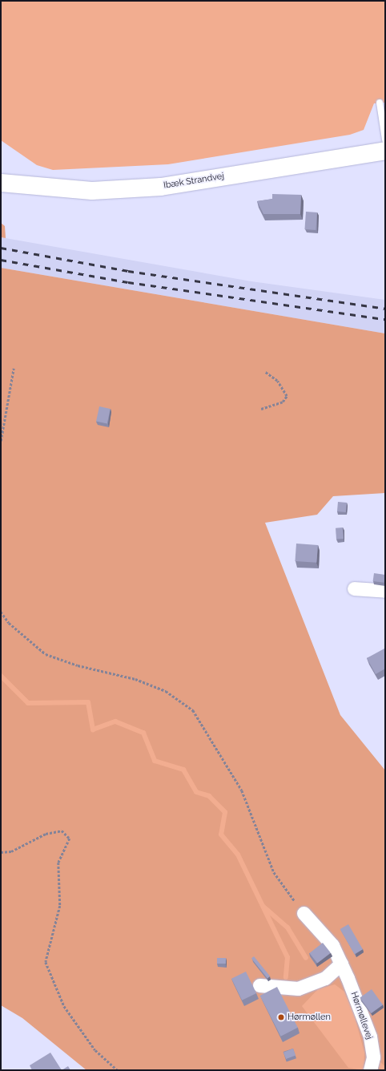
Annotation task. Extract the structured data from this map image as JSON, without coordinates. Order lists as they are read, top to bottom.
{
  "streets": {
    "street": ["Ibæk Strandvej", "Hørmøllevej"]
  },
  "places": ["Hørmøllen"]
}
